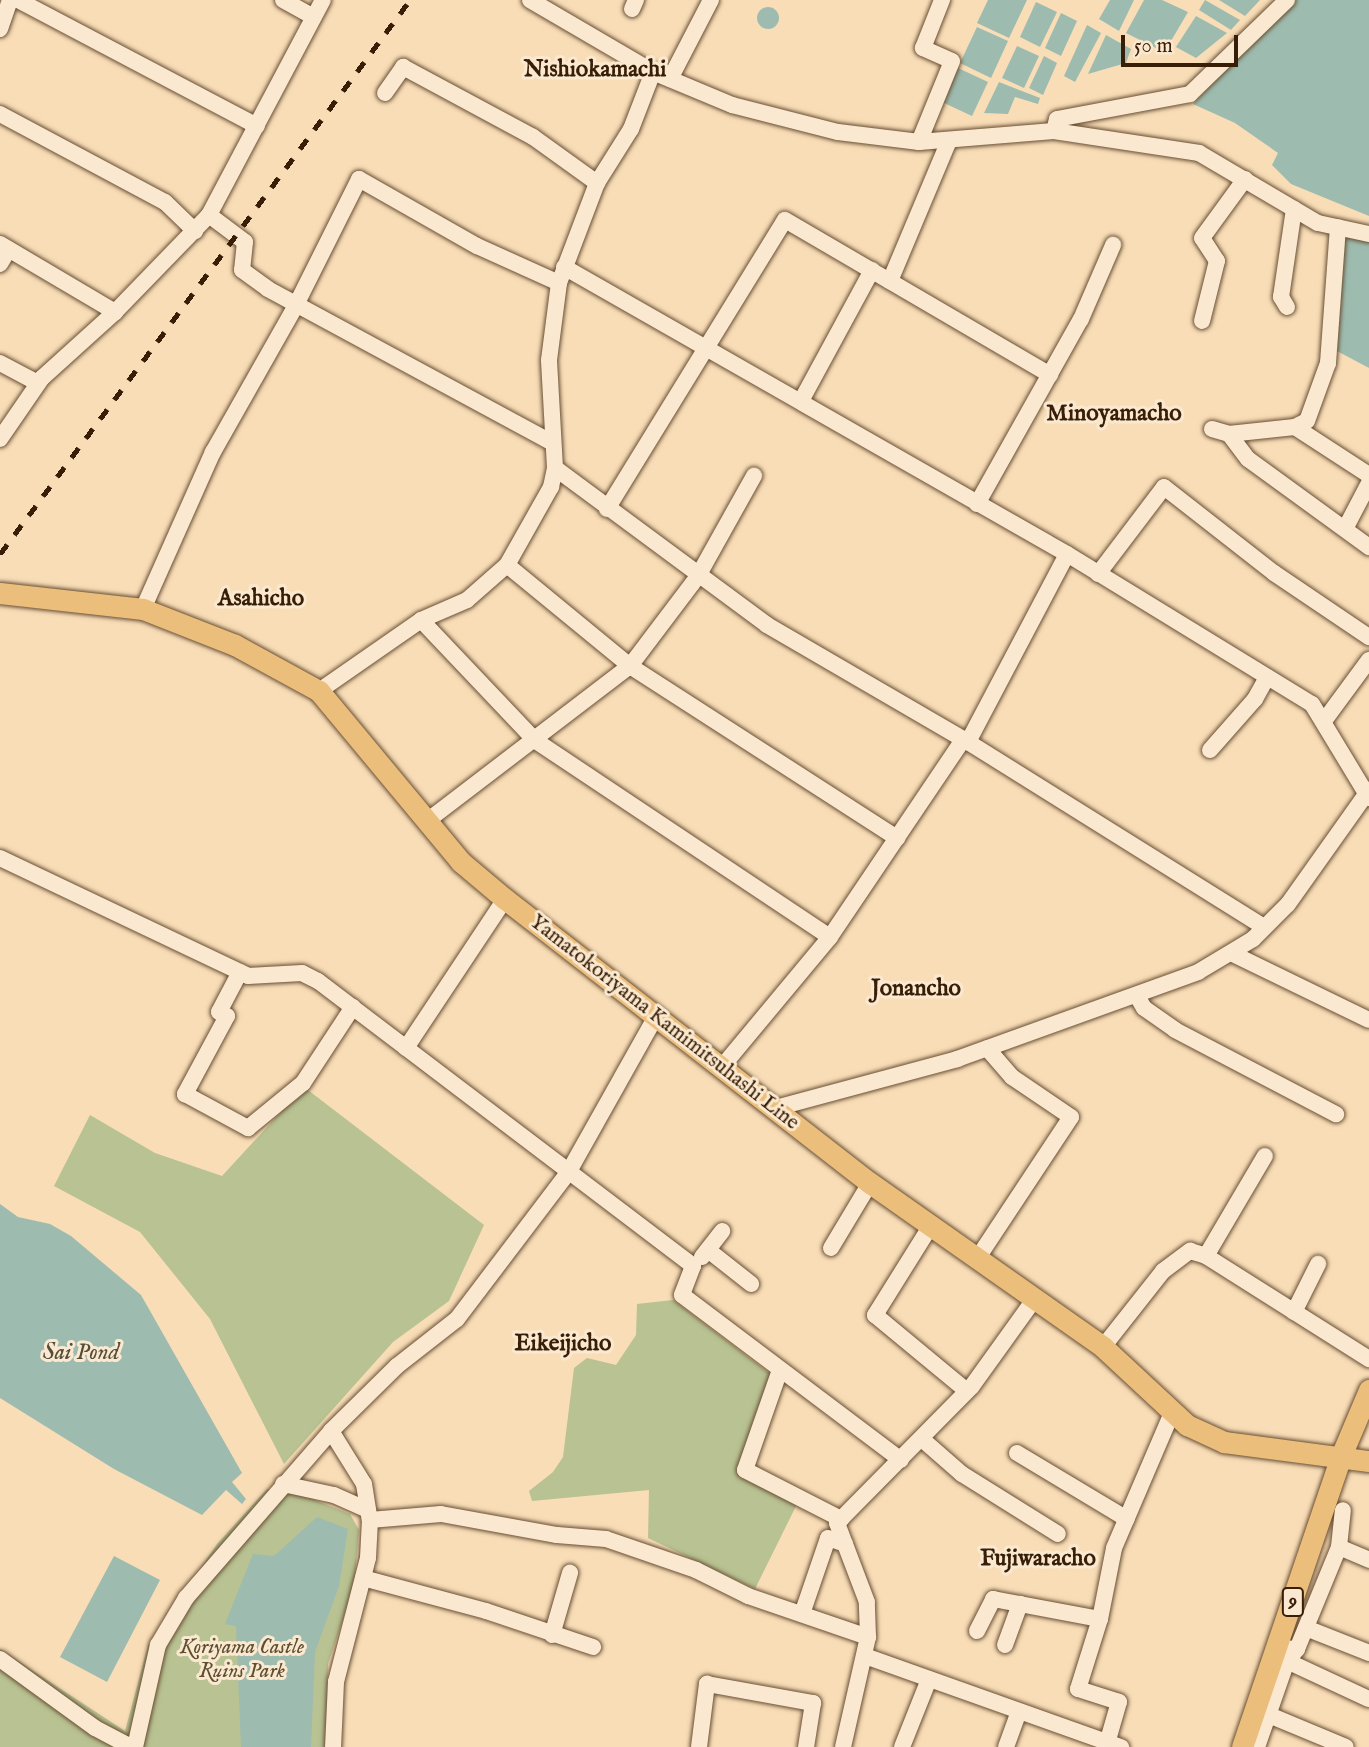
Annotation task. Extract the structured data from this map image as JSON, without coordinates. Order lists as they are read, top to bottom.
{
  "streets": {
    "main road": ["Yamatokoriyama Kamimitsuhashi Line", "9"]
  },
  "crossings": [
    ["Yamatokoriyama Kamimitsuhashi Line", "9"]
  ],
  "districts": [
    "Nishiokamachi",
    "Minoyamacho",
    "Asahicho",
    "Jonancho",
    "Eikeijicho",
    "Fujiwaracho"
  ],
  "water": ["Sai Pond"],
  "parks": ["Koriyama Castle Ruins Park"],
  "scale_bar": "50 m"
}
